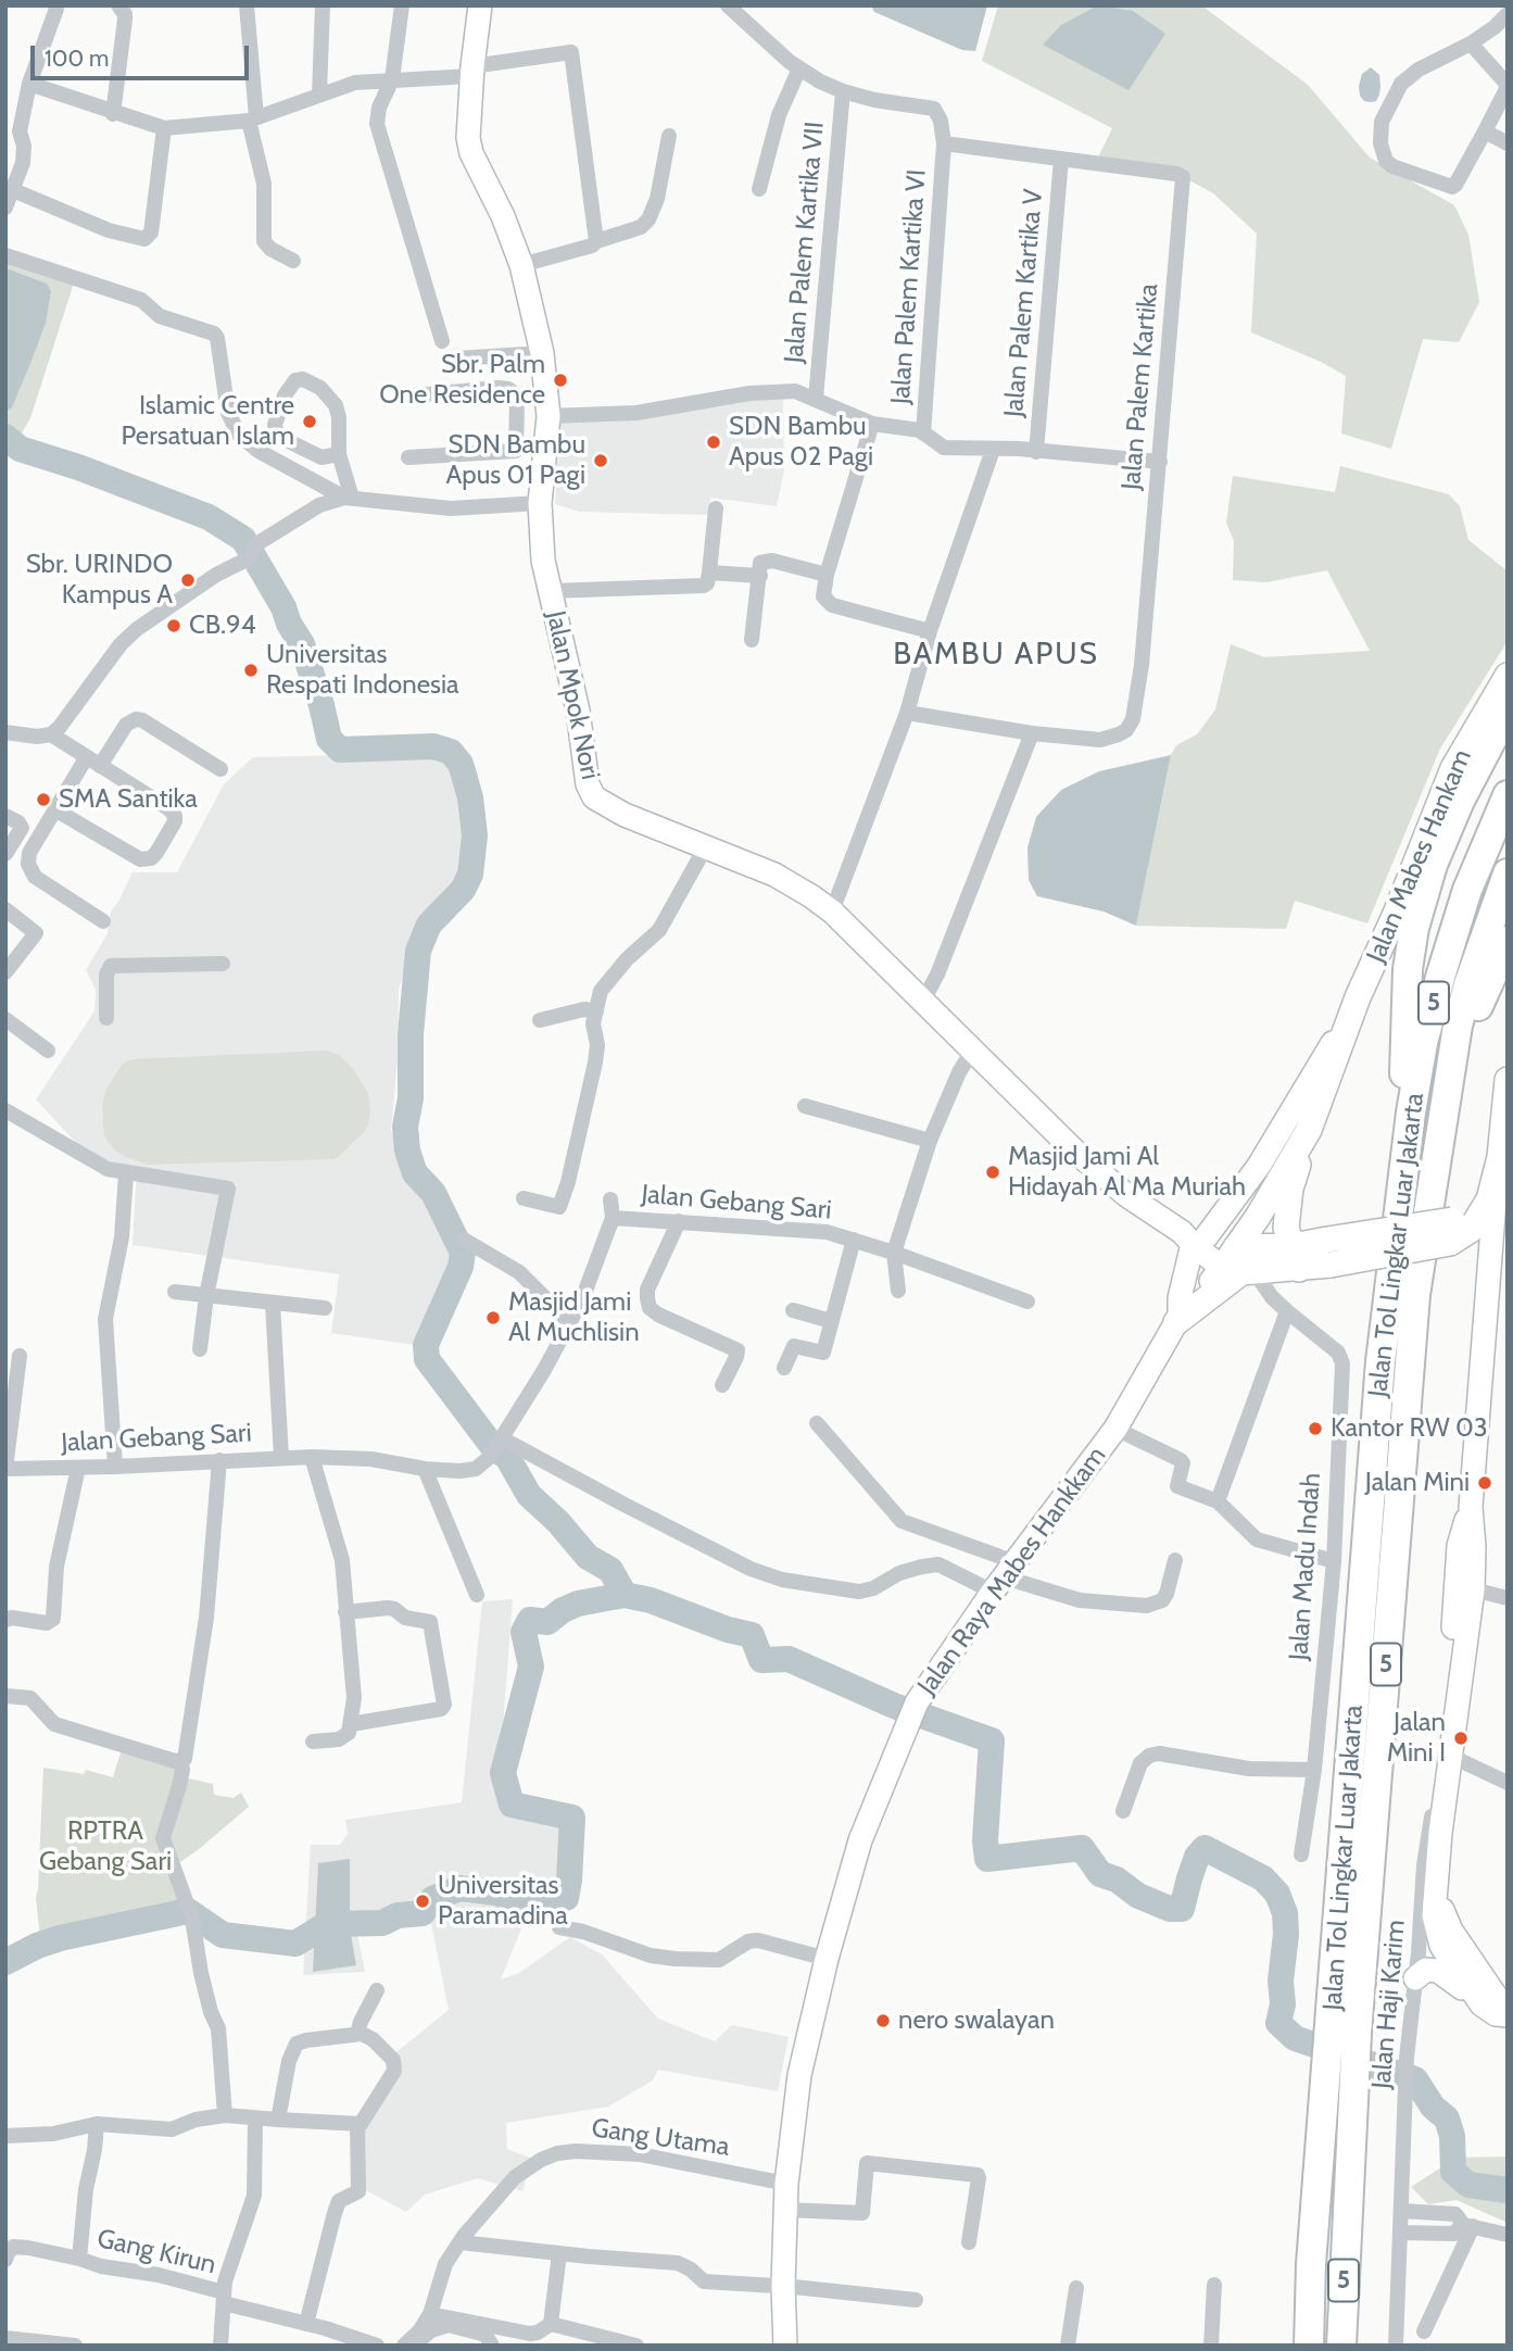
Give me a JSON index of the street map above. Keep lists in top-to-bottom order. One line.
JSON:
{"streets":{"highway":["5","Jalan Tol Lingkar Luar Jakarta"],"main road":["Jalan Mpok Nori","Jalan Mabes Hankam","Jalan Raya Mabes Hankkam"],"street":["Jalan Palem Kartika VII","Jalan Palem Kartika VI","Jalan Palem Kartika V","Jalan Palem Kartika","Jalan Gebang Sari","Jalan Madu Indah","Jalan Haji Karim","Gang Utama","Gang Kirun"]},"crossings":[["Jalan Palem Kartika VI","Jalan Palem Kartika"],["Jalan Palem Kartika V","Jalan Palem Kartika"],["Jalan Mpok Nori","Jalan Mabes Hankam"],["Jalan Mpok Nori","Jalan Madu Indah"],["Jalan Mabes Hankam","Jalan Madu Indah"],["Jalan Mabes Hankam","Jalan Raya Mabes Hankkam"],["Jalan Raya Mabes Hankkam","Gang Utama"]],"districts":["BAMBU APUS"],"parks":["RPTRA Gebang Sari"],"places":["Sbr. Palm One Residence","Islamic Centre Persatuan Islam","SDN Bambu Apus 02 Pagi","SDN Bambu Apus 01 Pagi","Sbr. URINDO Kampus A","CB.94","Universitas Respati Indonesia","SMA Santika","Masjid Jami Al Hidayah Al Ma Muriah","Masjid Jami Al Muchlisin","Kantor RW 03","Jalan Mini","Jalan Mini I","Universitas Paramadina","nero swalayan"],"scale_bar":"100 m"}
